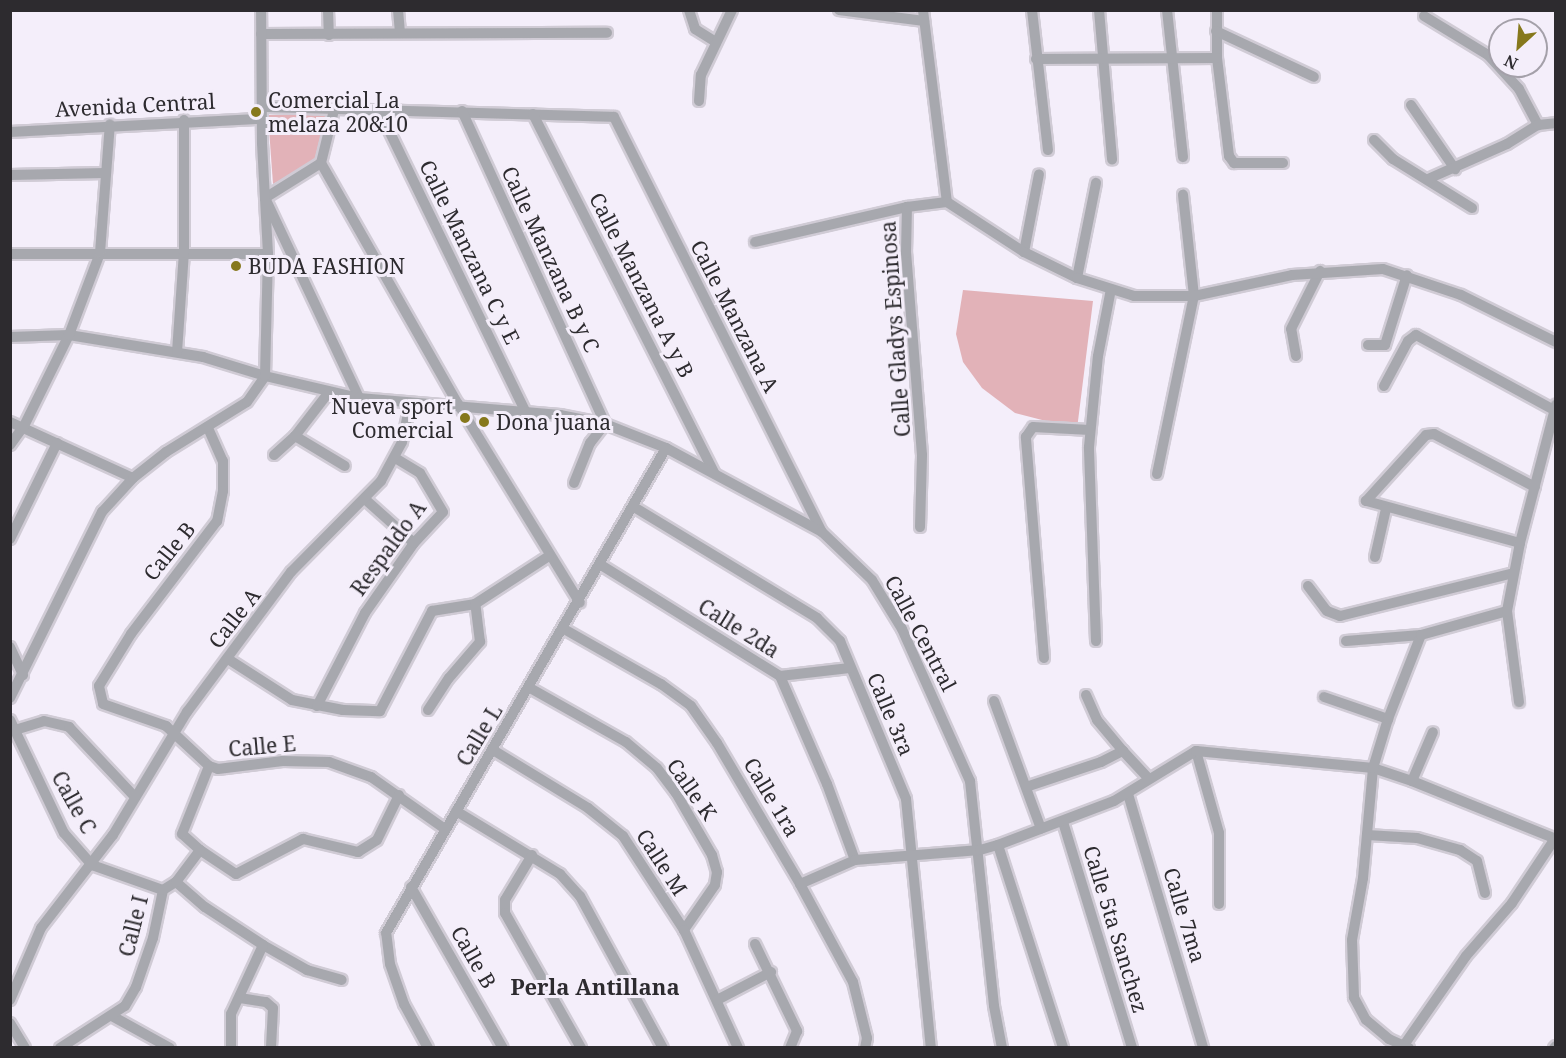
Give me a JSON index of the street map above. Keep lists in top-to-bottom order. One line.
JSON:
{"streets":{"street":["Avenida Central","Calle Manzana C y E","Calle Manzana B y C","Calle Manzana A y B","Calle Manzana A","Calle Gladys Espinosa","Respaldo A","Calle B","Calle A","Calle 2da","Calle Central","Calle 3ra","Calle L","Calle E","Calle K","Calle 1ra","Calle C","Calle M","Calle 7ma","Calle I","Calle 5ta Sanchez"]},"crossings":[["Calle Manzana C y E","Calle Central"],["Calle Manzana B y C","Calle Central"],["Calle Manzana A y B","Calle Manzana A"],["Calle Manzana A y B","Calle Central"],["Calle Manzana A","Calle Central"],["Respaldo A","Calle A"],["Calle B","Calle L"],["Calle B","Calle E"],["Calle A","Calle Central"],["Calle A","Calle E"],["Calle A","Calle C"],["Calle 2da","Calle L"],["Calle Central","Calle L"],["Calle 3ra","Calle L"],["Calle L","Calle E"],["Calle L","Calle K"],["Calle L","Calle 1ra"],["Calle L","Calle M"],["Calle K","Calle M"],["Calle C","Calle I"]],"districts":["Perla Antillana"],"places":["Comercial La melaza 20&10","BUDA FASHION","Nueva sport Comercial","Dona juana"],"north":"bottom left"}
